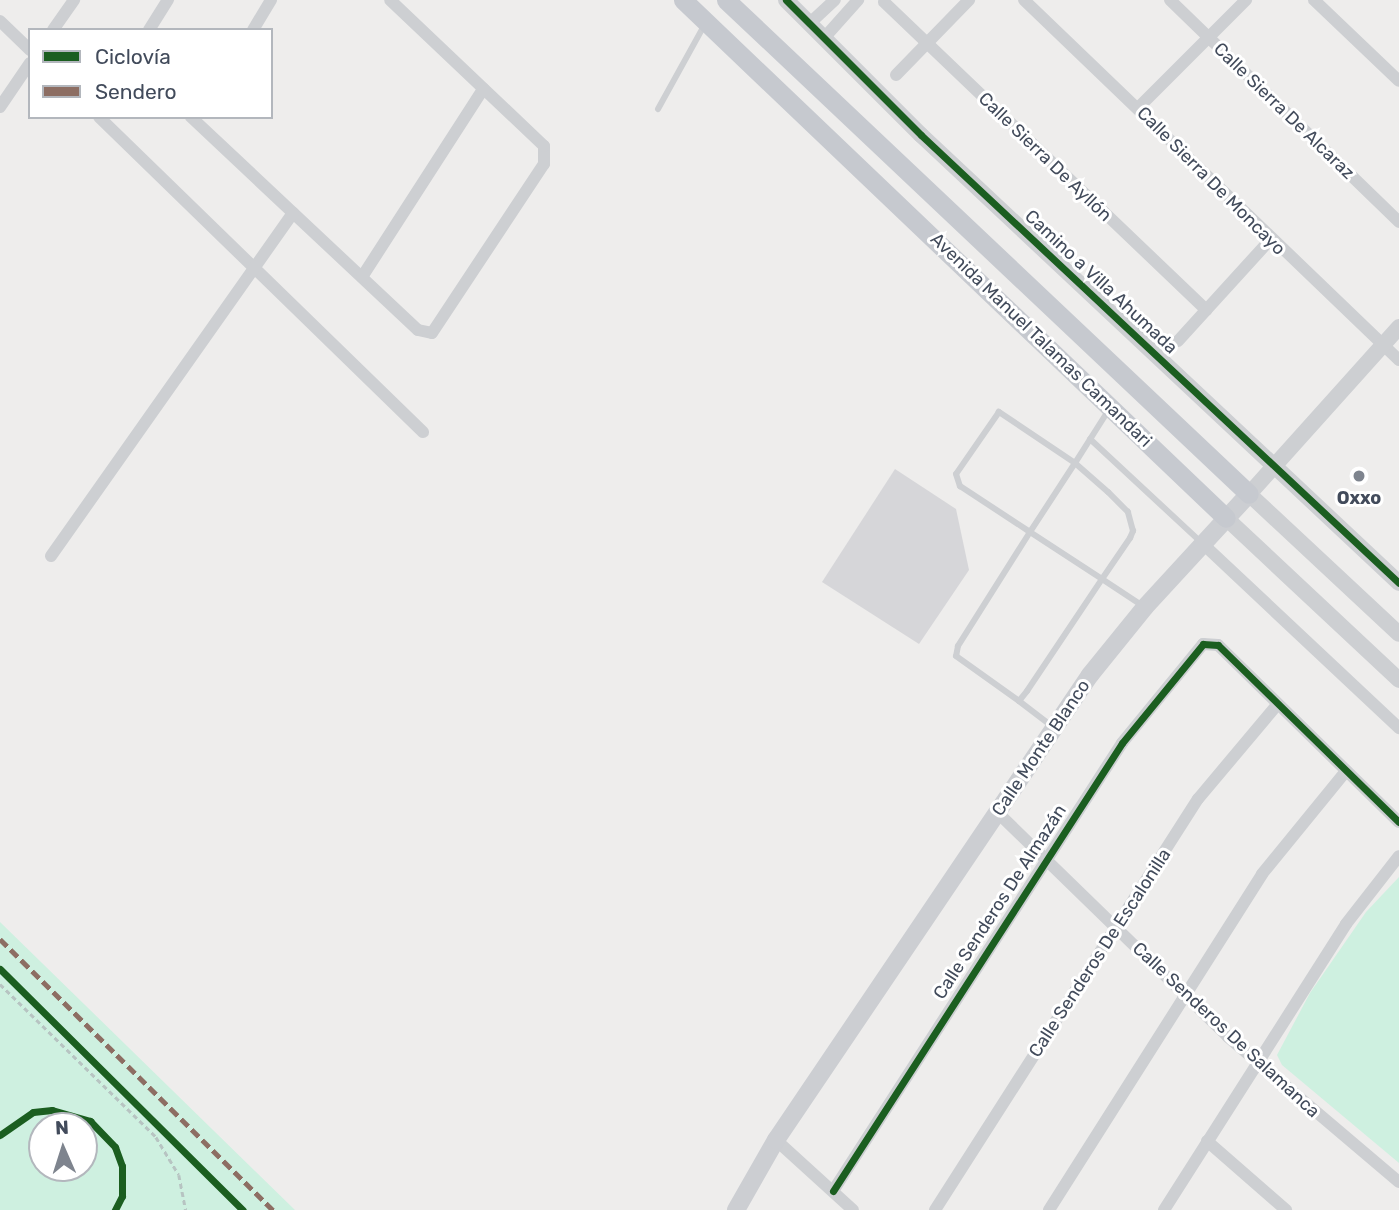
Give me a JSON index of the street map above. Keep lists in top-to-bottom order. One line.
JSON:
{"streets":{"main road":["Avenida Manuel Talamas Camandari","Calle Monte Blanco"],"street":["Calle Sierra De Alcaraz","Calle Sierra De Ayllón","Calle Sierra De Moncayo","Camino a Villa Ahumada","Calle Senderos De Almazán","Calle Senderos De Escalonilla","Calle Senderos De Salamanca"]},"crossings":[["Calle Sierra De Moncayo","Calle Monte Blanco"],["Camino a Villa Ahumada","Calle Monte Blanco"],["Avenida Manuel Talamas Camandari","Calle Monte Blanco"],["Calle Monte Blanco","Calle Senderos De Salamanca"],["Calle Senderos De Almazán","Calle Senderos De Escalonilla"],["Calle Senderos De Almazán","Calle Senderos De Salamanca"],["Calle Senderos De Escalonilla","Calle Senderos De Salamanca"]],"places":["Oxxo"],"legend":["Ciclovía","Sendero"],"north":"top"}
